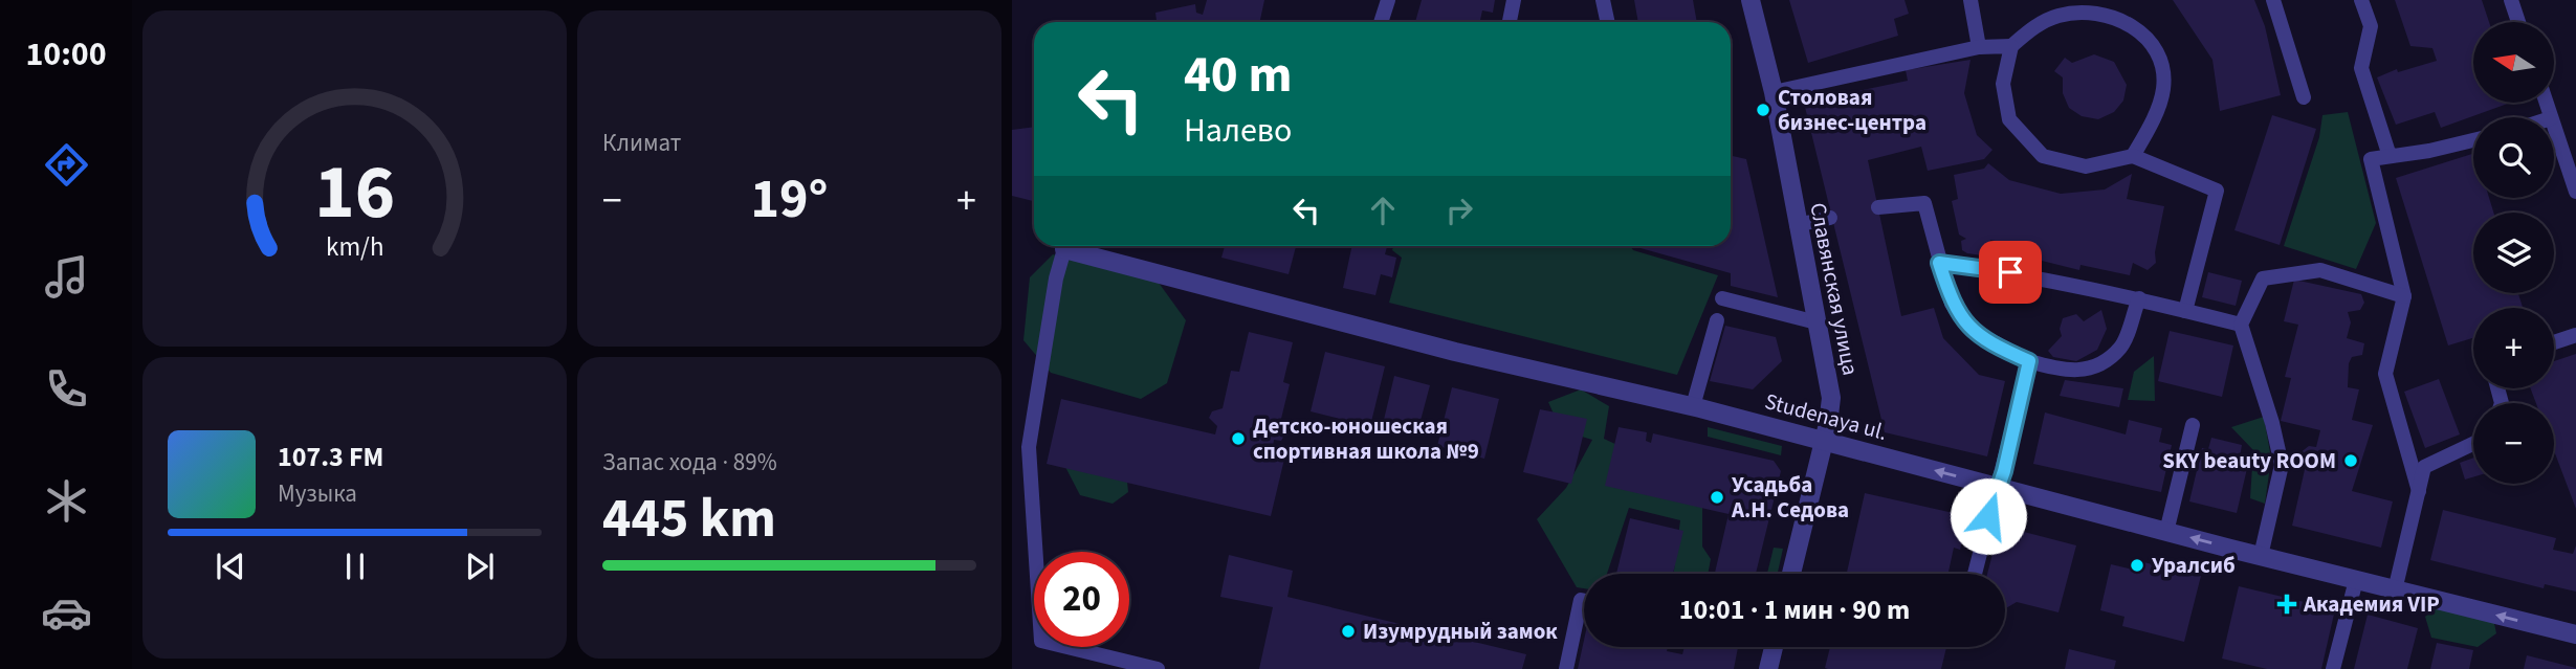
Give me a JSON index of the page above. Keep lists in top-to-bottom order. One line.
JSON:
{"streets":{"street":["Славянская улица","Studenaya ul."]},"crossings":[["Славянская улица","Studenaya ul."]],"places":{"other":["Столовая бизнес-центра","Детско-юношеская спортивная школа №9","SKY beauty ROOM","Усадьба А.Н. Седова","Уралсиб","Изумрудный замок"],"health":["Академия VIP"]},"north":"left","page":{"tabs":"10:00","tile":["Климат",["Запас хода · 89%","445 km"]],"map_buttons":["+","−"],"turn":["40 m","Налево"],"heat":["−","19°","+"],"song":["107.3 FM","Музыка"],"limit":"20","trip":"10:01 · 1 мин · 90 m","gauge":["16","km/h"]}}
